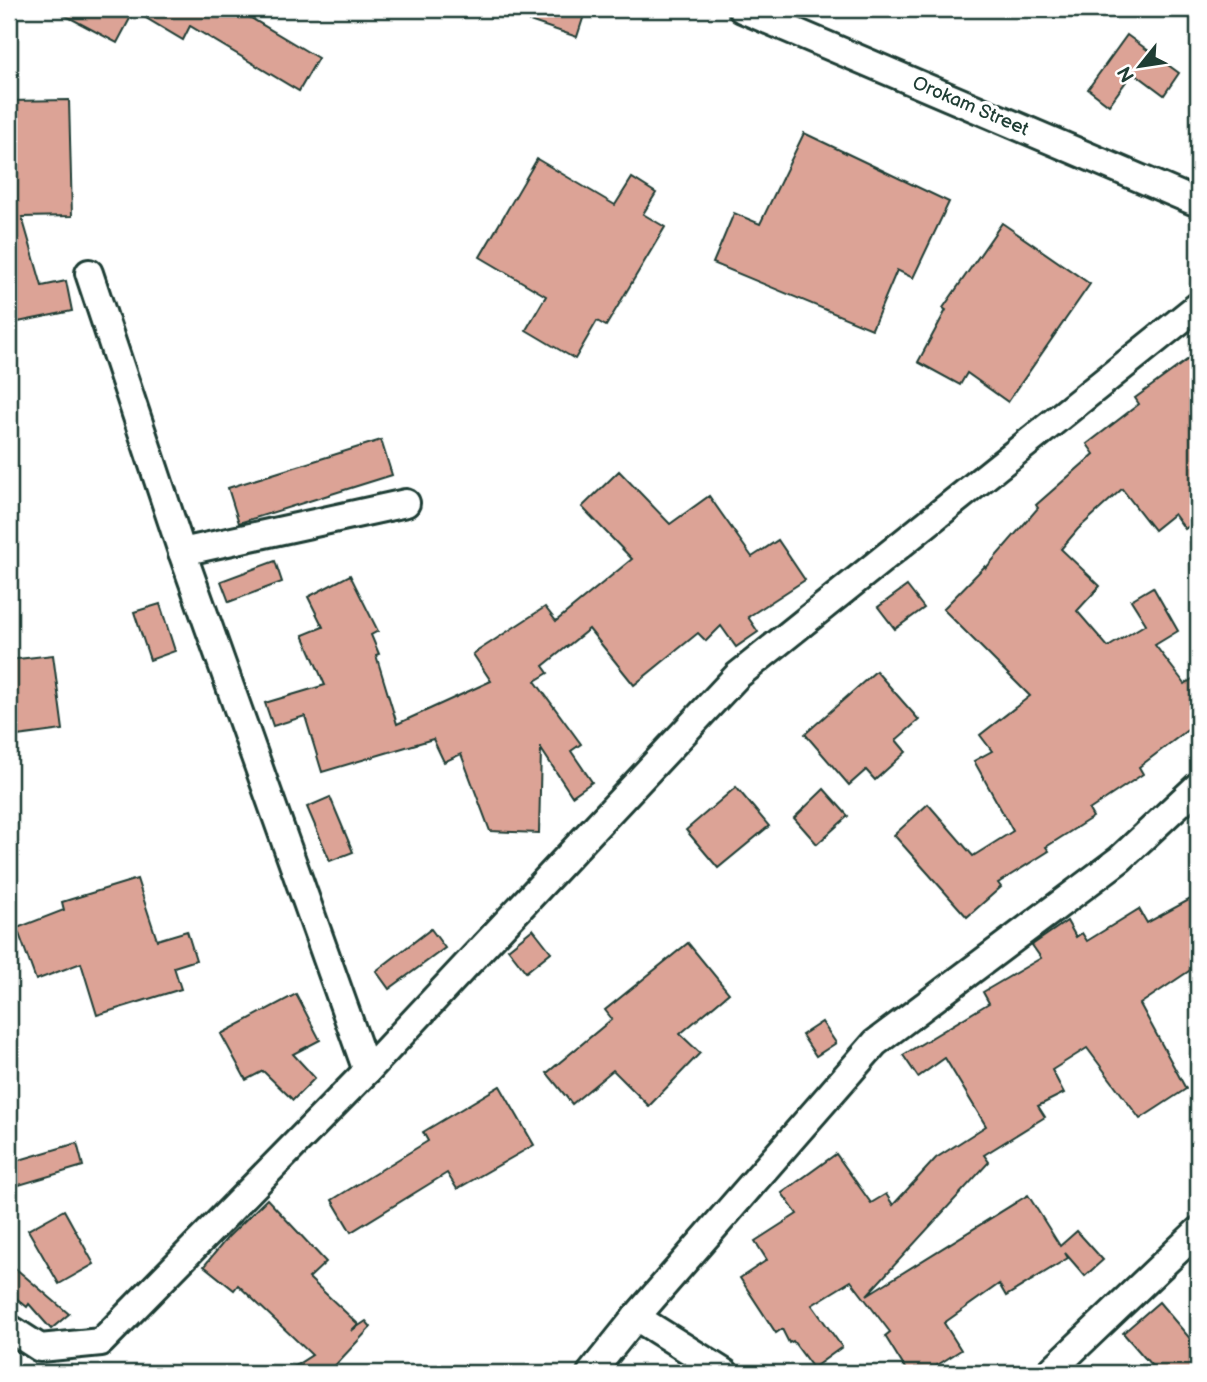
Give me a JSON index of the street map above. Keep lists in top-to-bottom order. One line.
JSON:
{"streets":{"street":["Orokam Street"]},"north":"bottom left"}
